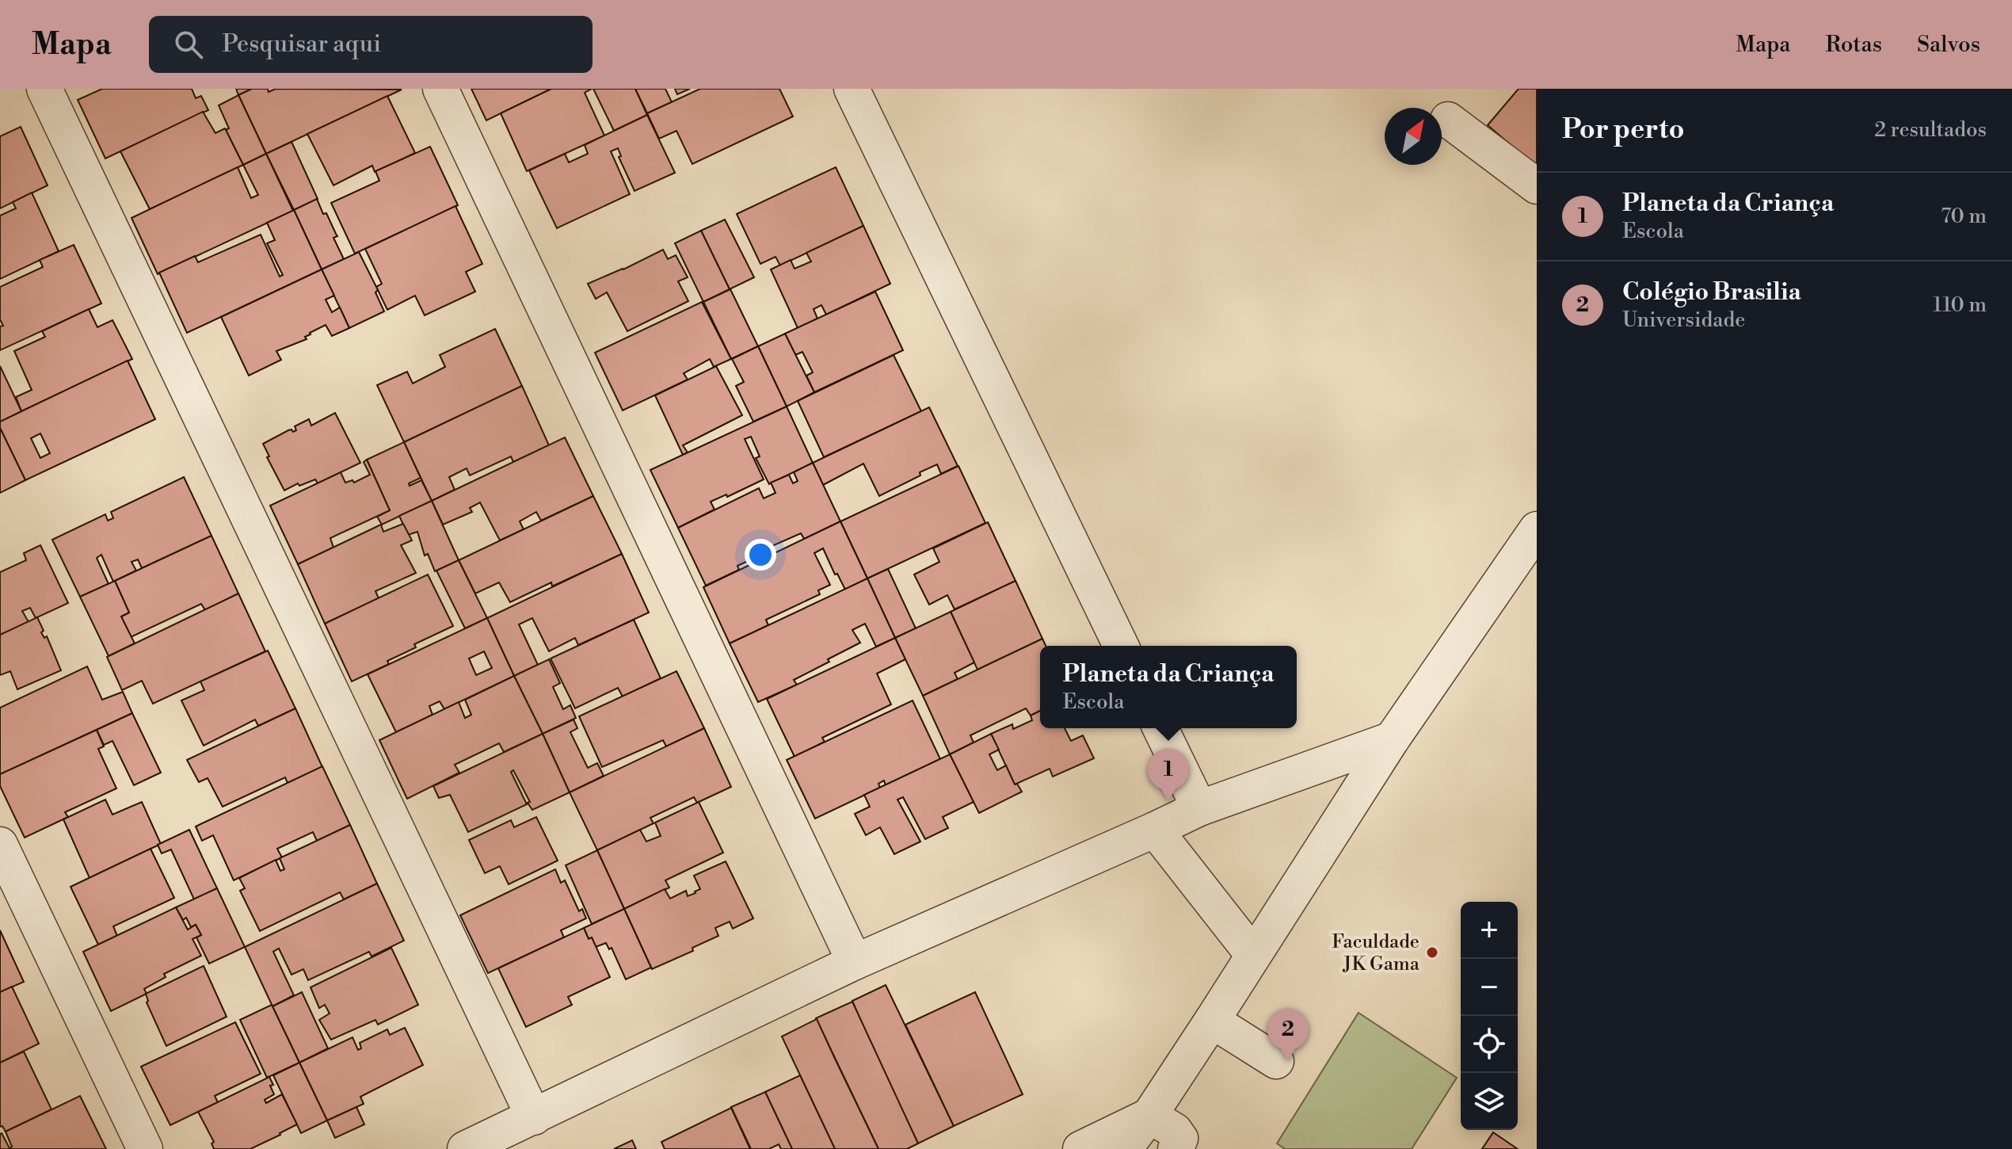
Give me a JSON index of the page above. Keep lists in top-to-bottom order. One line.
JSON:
{"places":["Faculdade JK Gama"],"north":"top right","page":{"header":"Mapa","search":"Pesquisar aqui","nav":["Mapa","Rotas","Salvos"],"heading":["Por perto","2 resultados"],"list":[{"mark":"1","name":"Planeta da Criança","note":"Escola","value":"70 m"},{"mark":"2","name":"Colégio Brasilia","note":"Universidade","value":"110 m"}],"popup":["Planeta da Criança","Escola"],"pins":["1","2"],"map_buttons":["+","−"]}}
